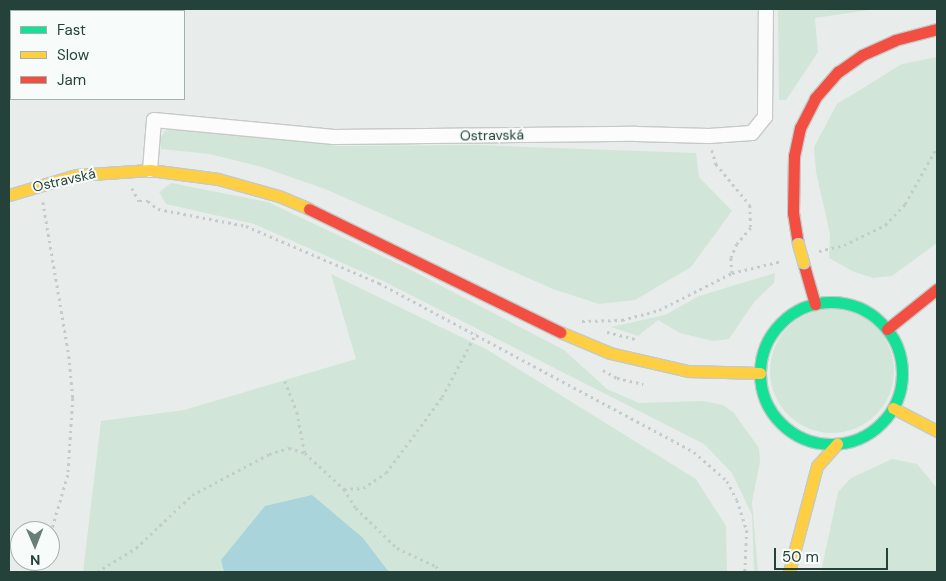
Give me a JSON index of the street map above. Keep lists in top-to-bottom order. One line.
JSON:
{"streets":{"main road":["Ostravská"]},"legend":["Fast","Slow","Jam"],"scale_bar":"50 m","north":"bottom"}
